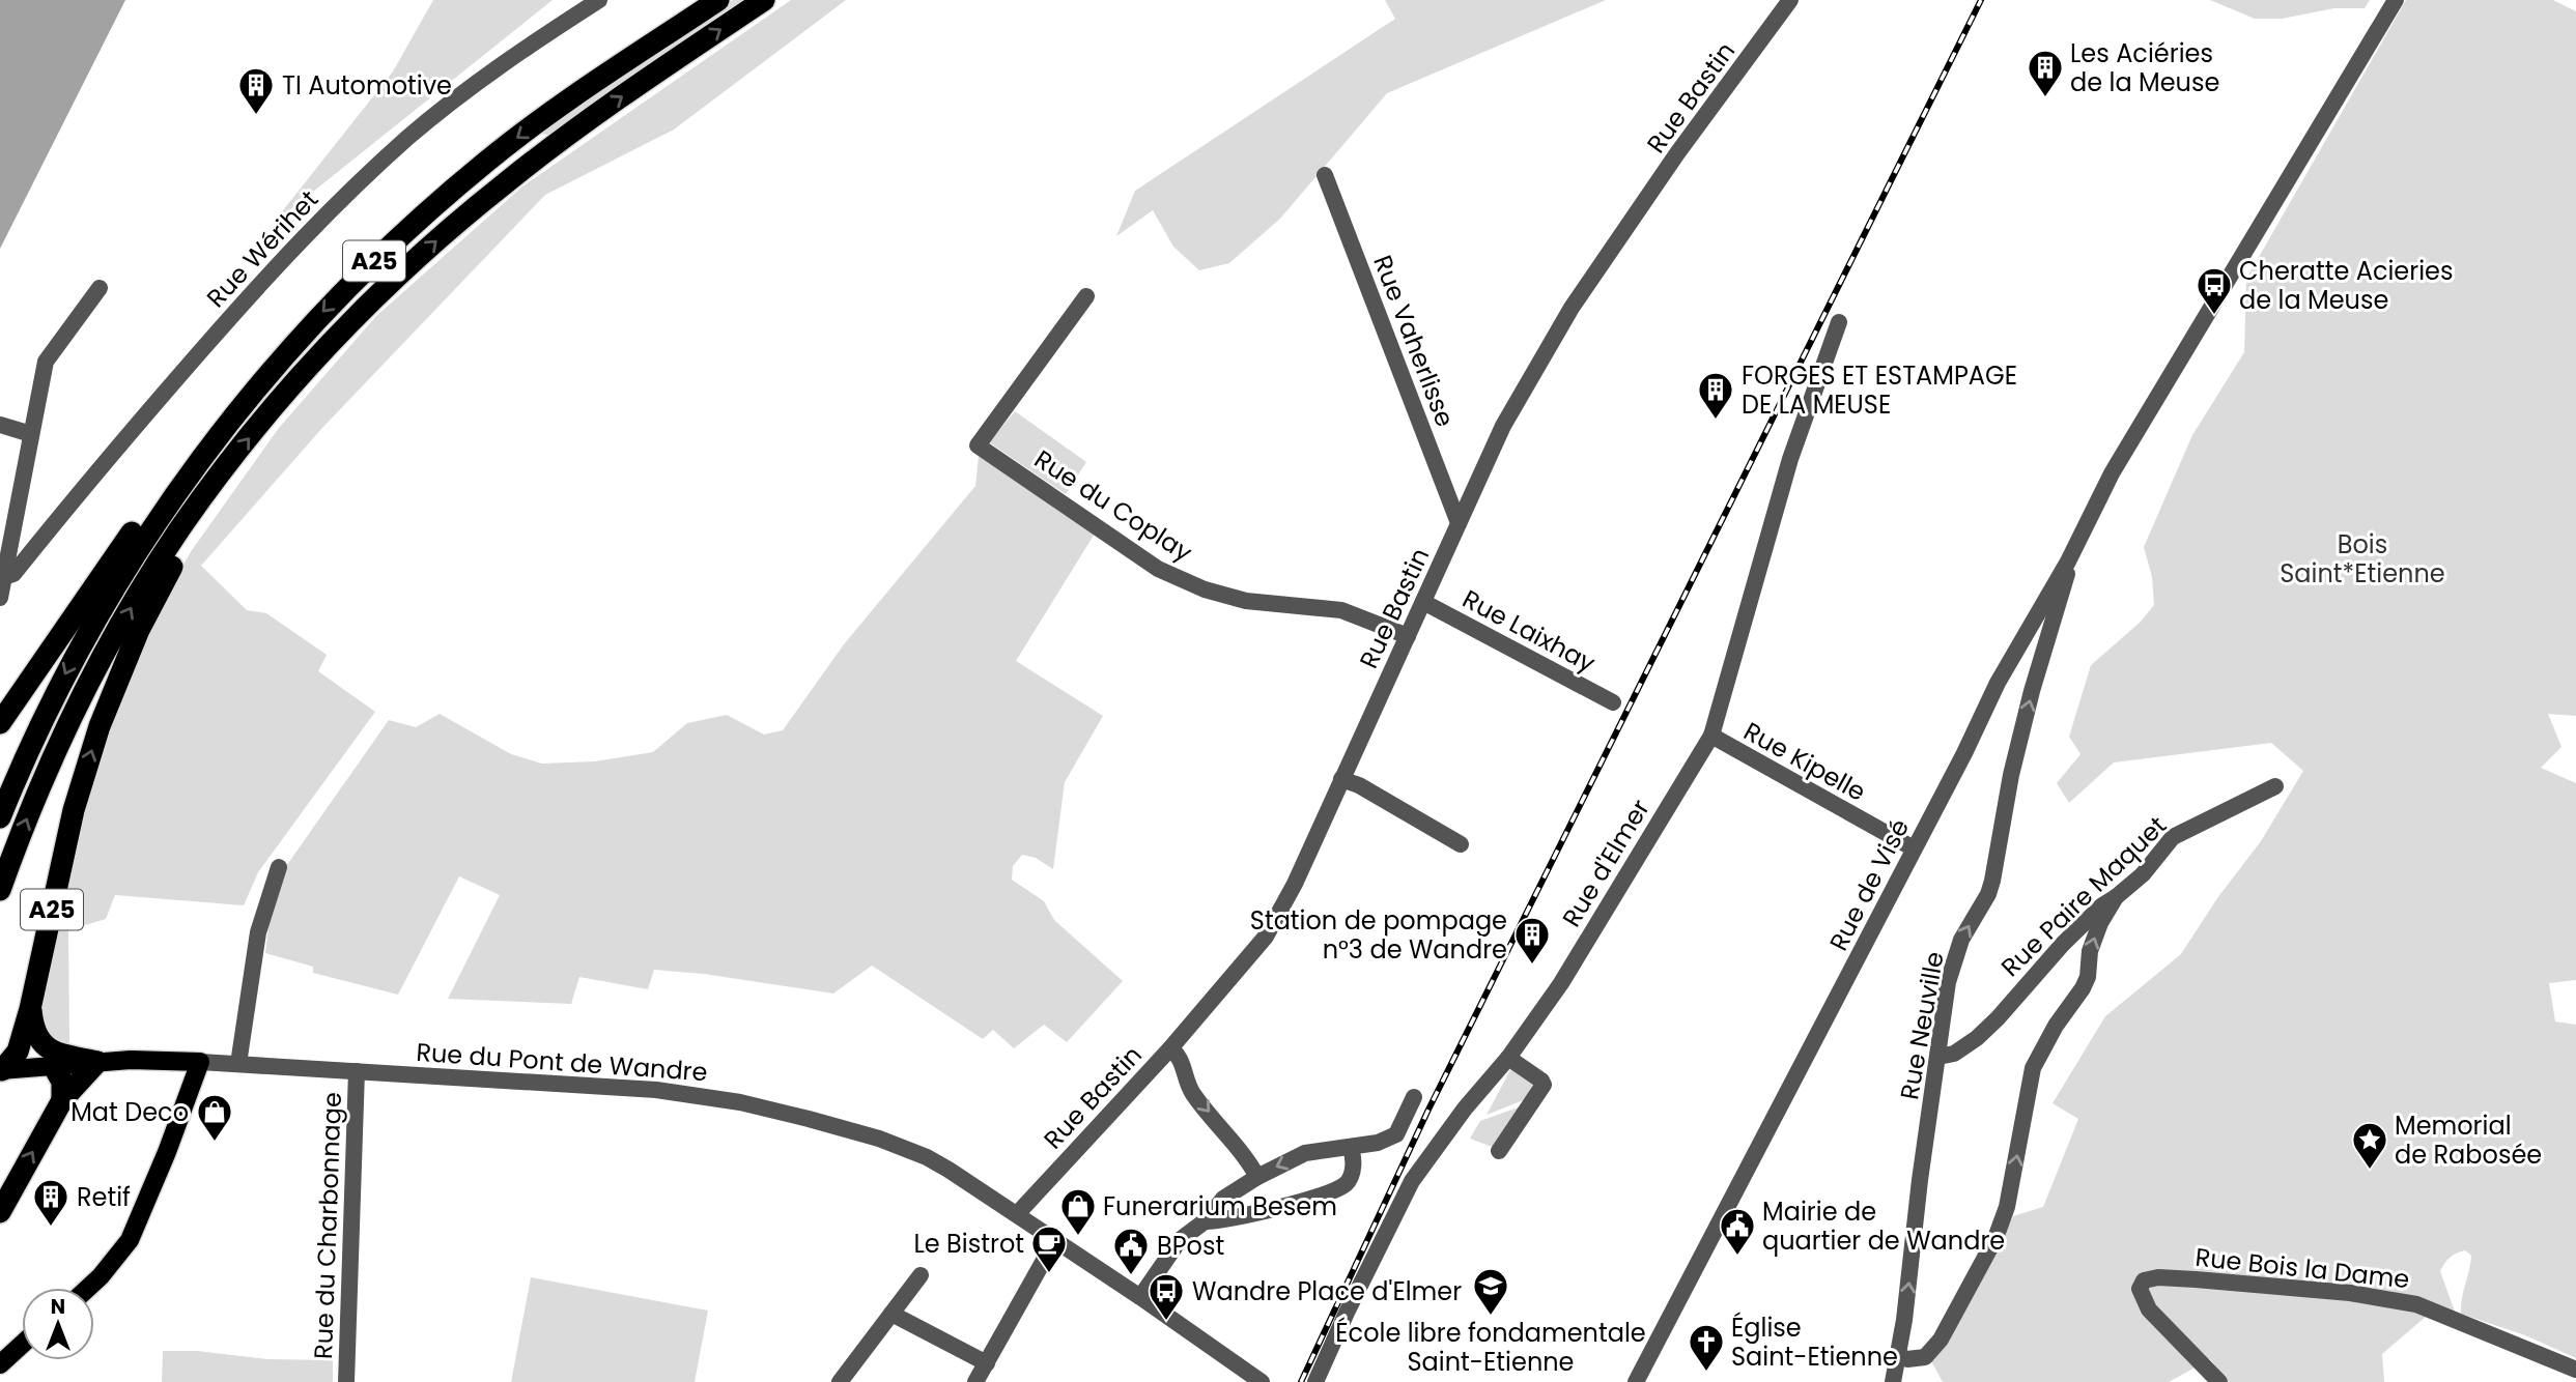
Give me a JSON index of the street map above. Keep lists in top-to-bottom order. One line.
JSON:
{"streets":{"highway":["A25"],"main road":["Rue du Pont de Wandre"],"street":["Rue Bastin","Rue Wérihet","Rue Vaherlisse","Rue du Coplay","Rue Laixhay","Rue Kipelle","Rue d'Elmer","Rue de Visé","Rue Paire Maquet","Rue Neuville","Rue du Charbonnage","Rue Bois la Dame"]},"crossings":[["Rue Bastin","Rue Vaherlisse"],["Rue Bastin","Rue du Coplay"],["Rue Bastin","Rue Laixhay"],["Rue Bastin","Rue du Pont de Wandre"],["A25","Rue du Pont de Wandre"],["Rue Kipelle","Rue d'Elmer"],["Rue Kipelle","Rue de Visé"],["Rue de Visé","Rue Neuville"],["Rue Paire Maquet","Rue Neuville"],["Rue du Pont de Wandre","Rue du Charbonnage"]],"parks":["Bois Saint*Etienne"],"places":{"building":["Les Aciéries de la Meuse","TI Automotive","FORGES ET ESTAMPAGE DE LA MEUSE","Station de pompage n°3 de Wandre","Retif"],"bus stop":["Cheratte Acieries de la Meuse","Wandre Place d'Elmer"],"shop":["Mat Deco","Funerarium Besem"],"place":["Memorial de Rabosée"],"public building":["Mairie de quartier de Wandre","BPost"],"cafe":["Le Bistrot"],"school or university":["École libre fondamentale Saint-Etienne"],"church":["Église Saint-Etienne"]},"north":"top"}
